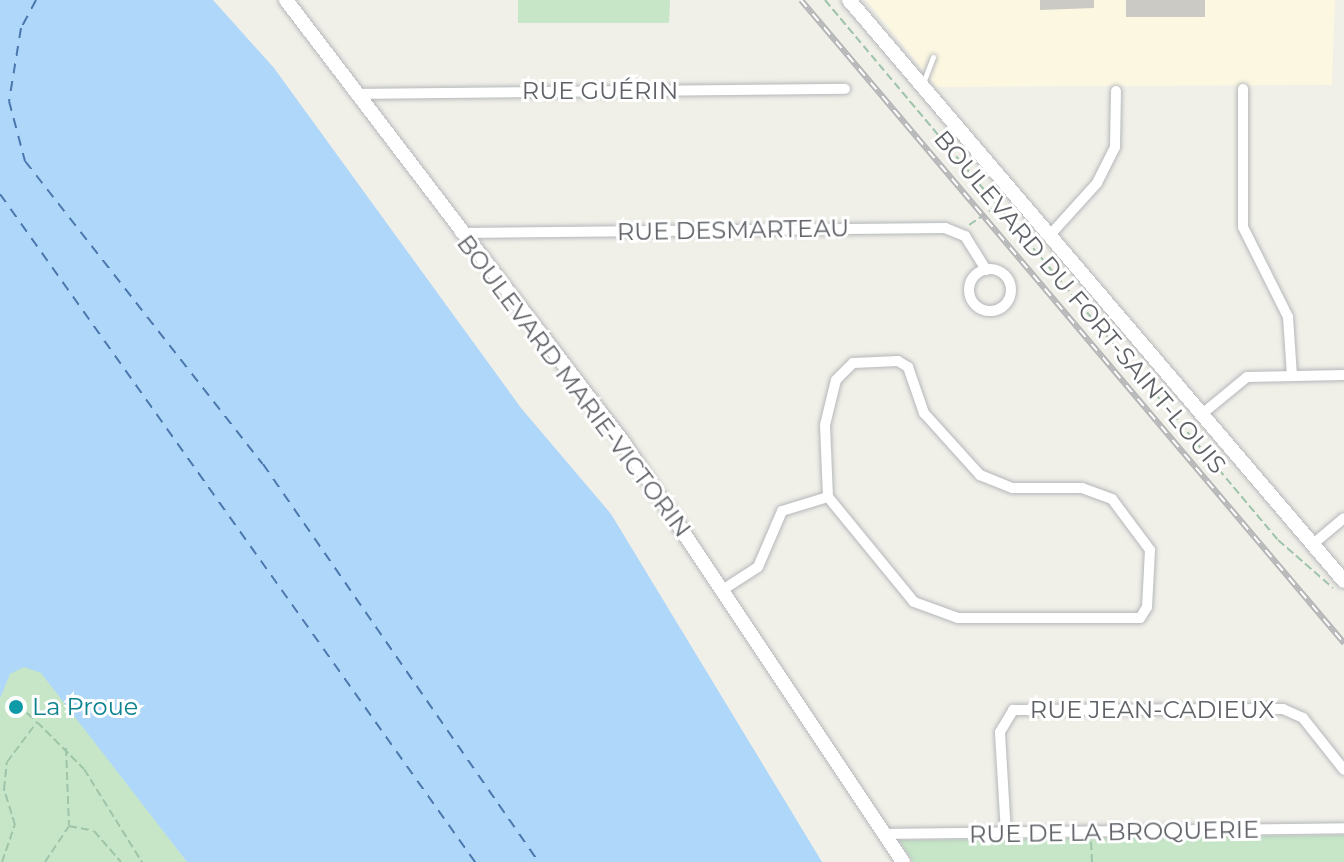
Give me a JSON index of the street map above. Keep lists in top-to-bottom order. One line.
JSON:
{"streets":{"street":["RUE GUÉRIN","RUE DESMARTEAU","BOULEVARD DU FORT-SAINT-LOUIS","BOULEVARD MARIE-VICTORIN","RUE JEAN-CADIEUX","RUE DE LA BROQUERIE"]},"crossings":[["RUE GUÉRIN","BOULEVARD MARIE-VICTORIN"],["RUE DESMARTEAU","BOULEVARD MARIE-VICTORIN"],["BOULEVARD MARIE-VICTORIN","RUE DE LA BROQUERIE"],["RUE JEAN-CADIEUX","RUE DE LA BROQUERIE"]],"places":["La Proue"]}
